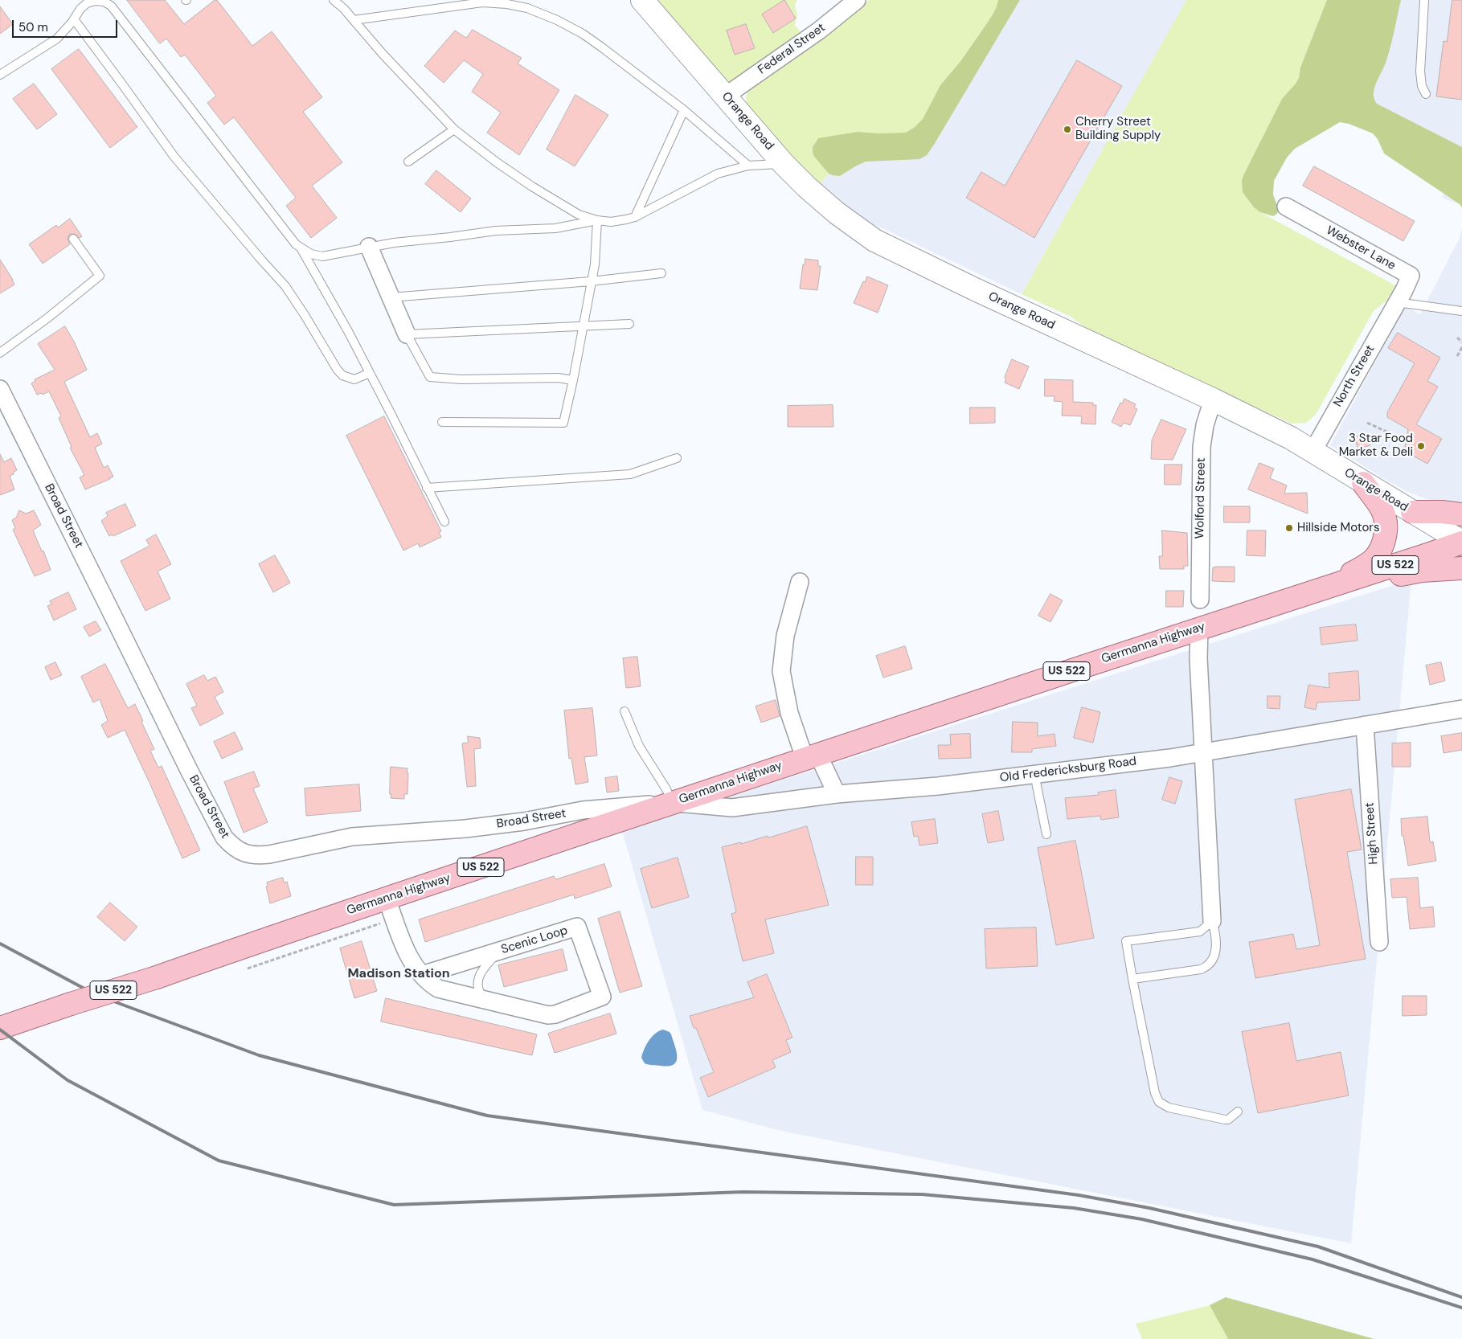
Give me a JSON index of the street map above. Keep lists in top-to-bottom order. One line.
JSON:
{"streets":{"main road":["Orange Road","US 522","Germanna Highway"],"street":["Federal Street","Webster Lane","North Street","Wolford Street","Broad Street","Old Fredericksburg Road","High Street","Scenic Loop"]},"crossings":[["Federal Street","Orange Road"],["Orange Road","North Street"],["Orange Road","Wolford Street"],["Orange Road","Germanna Highway"],["Webster Lane","North Street"],["Broad Street","Germanna Highway"],["Broad Street","Old Fredericksburg Road"],["Germanna Highway","Old Fredericksburg Road"],["Germanna Highway","Scenic Loop"],["Old Fredericksburg Road","High Street"]],"districts":["Madison Station"],"places":["Cherry Street Building Supply","3 Star Food Market & Deli","Hillside Motors"],"scale_bar":"50 m"}
